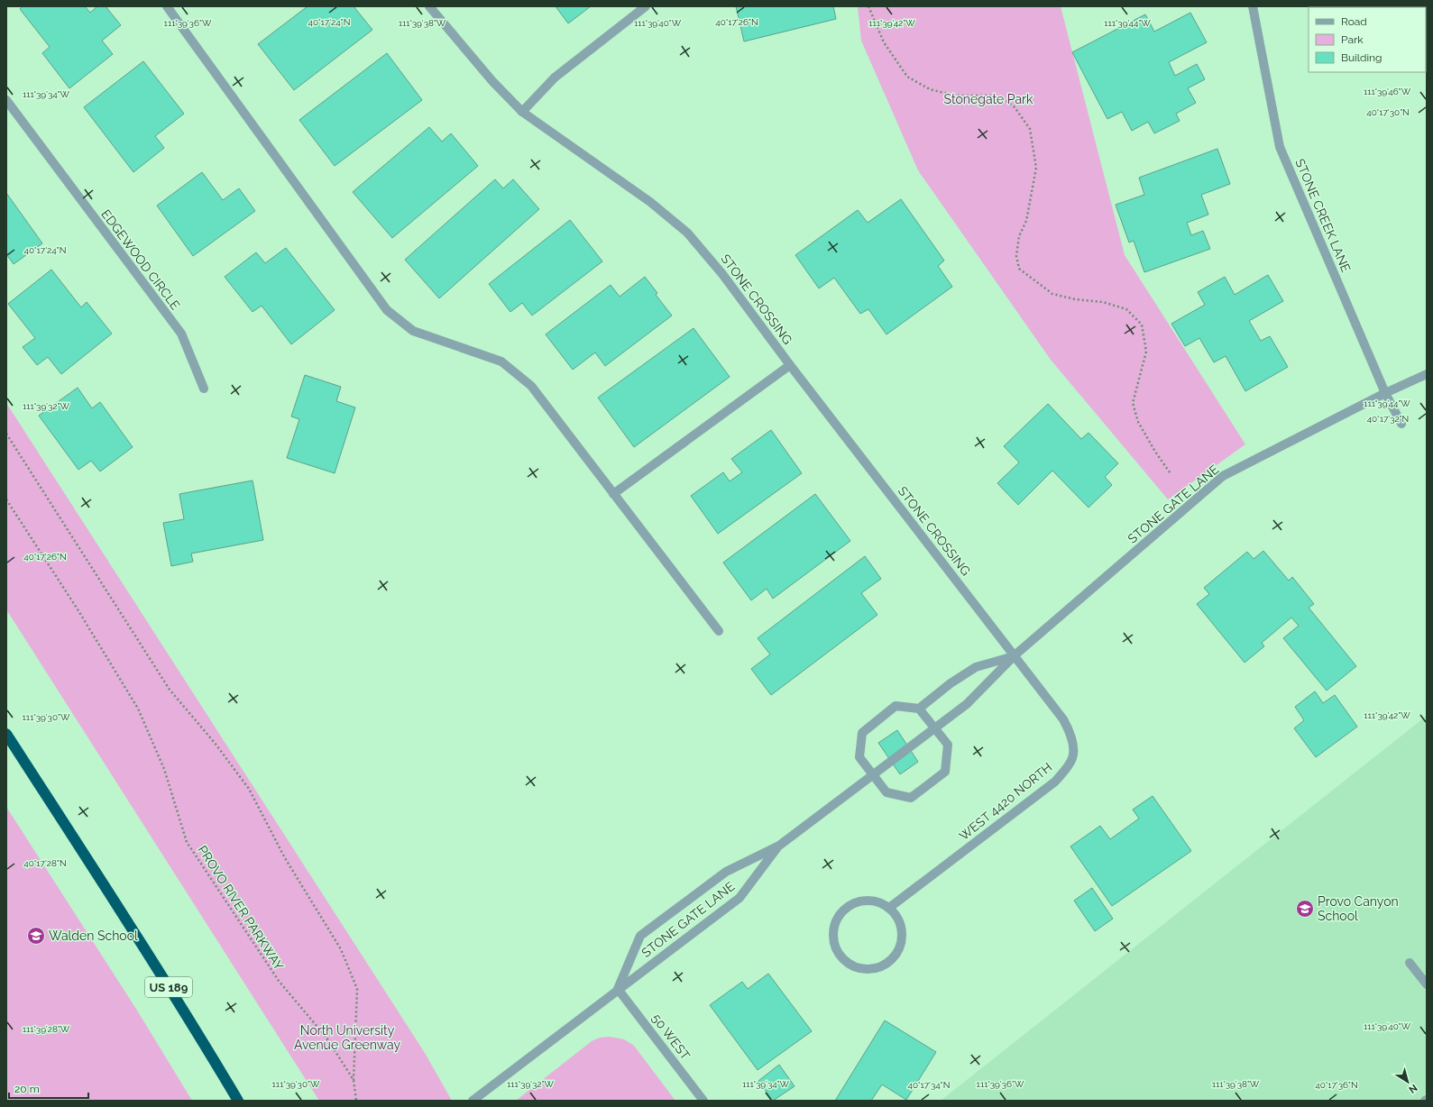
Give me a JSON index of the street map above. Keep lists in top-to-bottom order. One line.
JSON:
{"streets":{"highway":["US 189"],"street":["STONE CREEK LANE","EDGEWOOD CIRCLE","STONE CROSSING","STONE GATE LANE","WEST 4420 NORTH","50 WEST"],"path":["PROVO RIVER PARKWAY"]},"crossings":[["STONE CREEK LANE","STONE GATE LANE"],["STONE CROSSING","STONE GATE LANE"],["STONE CROSSING","WEST 4420 NORTH"],["STONE GATE LANE","WEST 4420 NORTH"],["STONE GATE LANE","50 WEST"]],"parks":["Stonegate Park","North University Avenue Greenway"],"places":{"school or university":["Provo Canyon School","Walden School"]},"legend":["Road","Park","Building"],"scale_bar":"20 m","north":"bottom right","coordinates":["40°17'24\"N","40°17'26\"N","111°39'36\"W","111°39'38\"W","111°39'40\"W","111°39'42\"W","111°39'44\"W","111°39'46\"W","111°39'34\"W","40°17'30\"N","111°39'32\"W","40°17'32\"N","111°39'30\"W","40°17'28\"N","111°39'28\"W","40°17'34\"N","40°17'36\"N"]}
